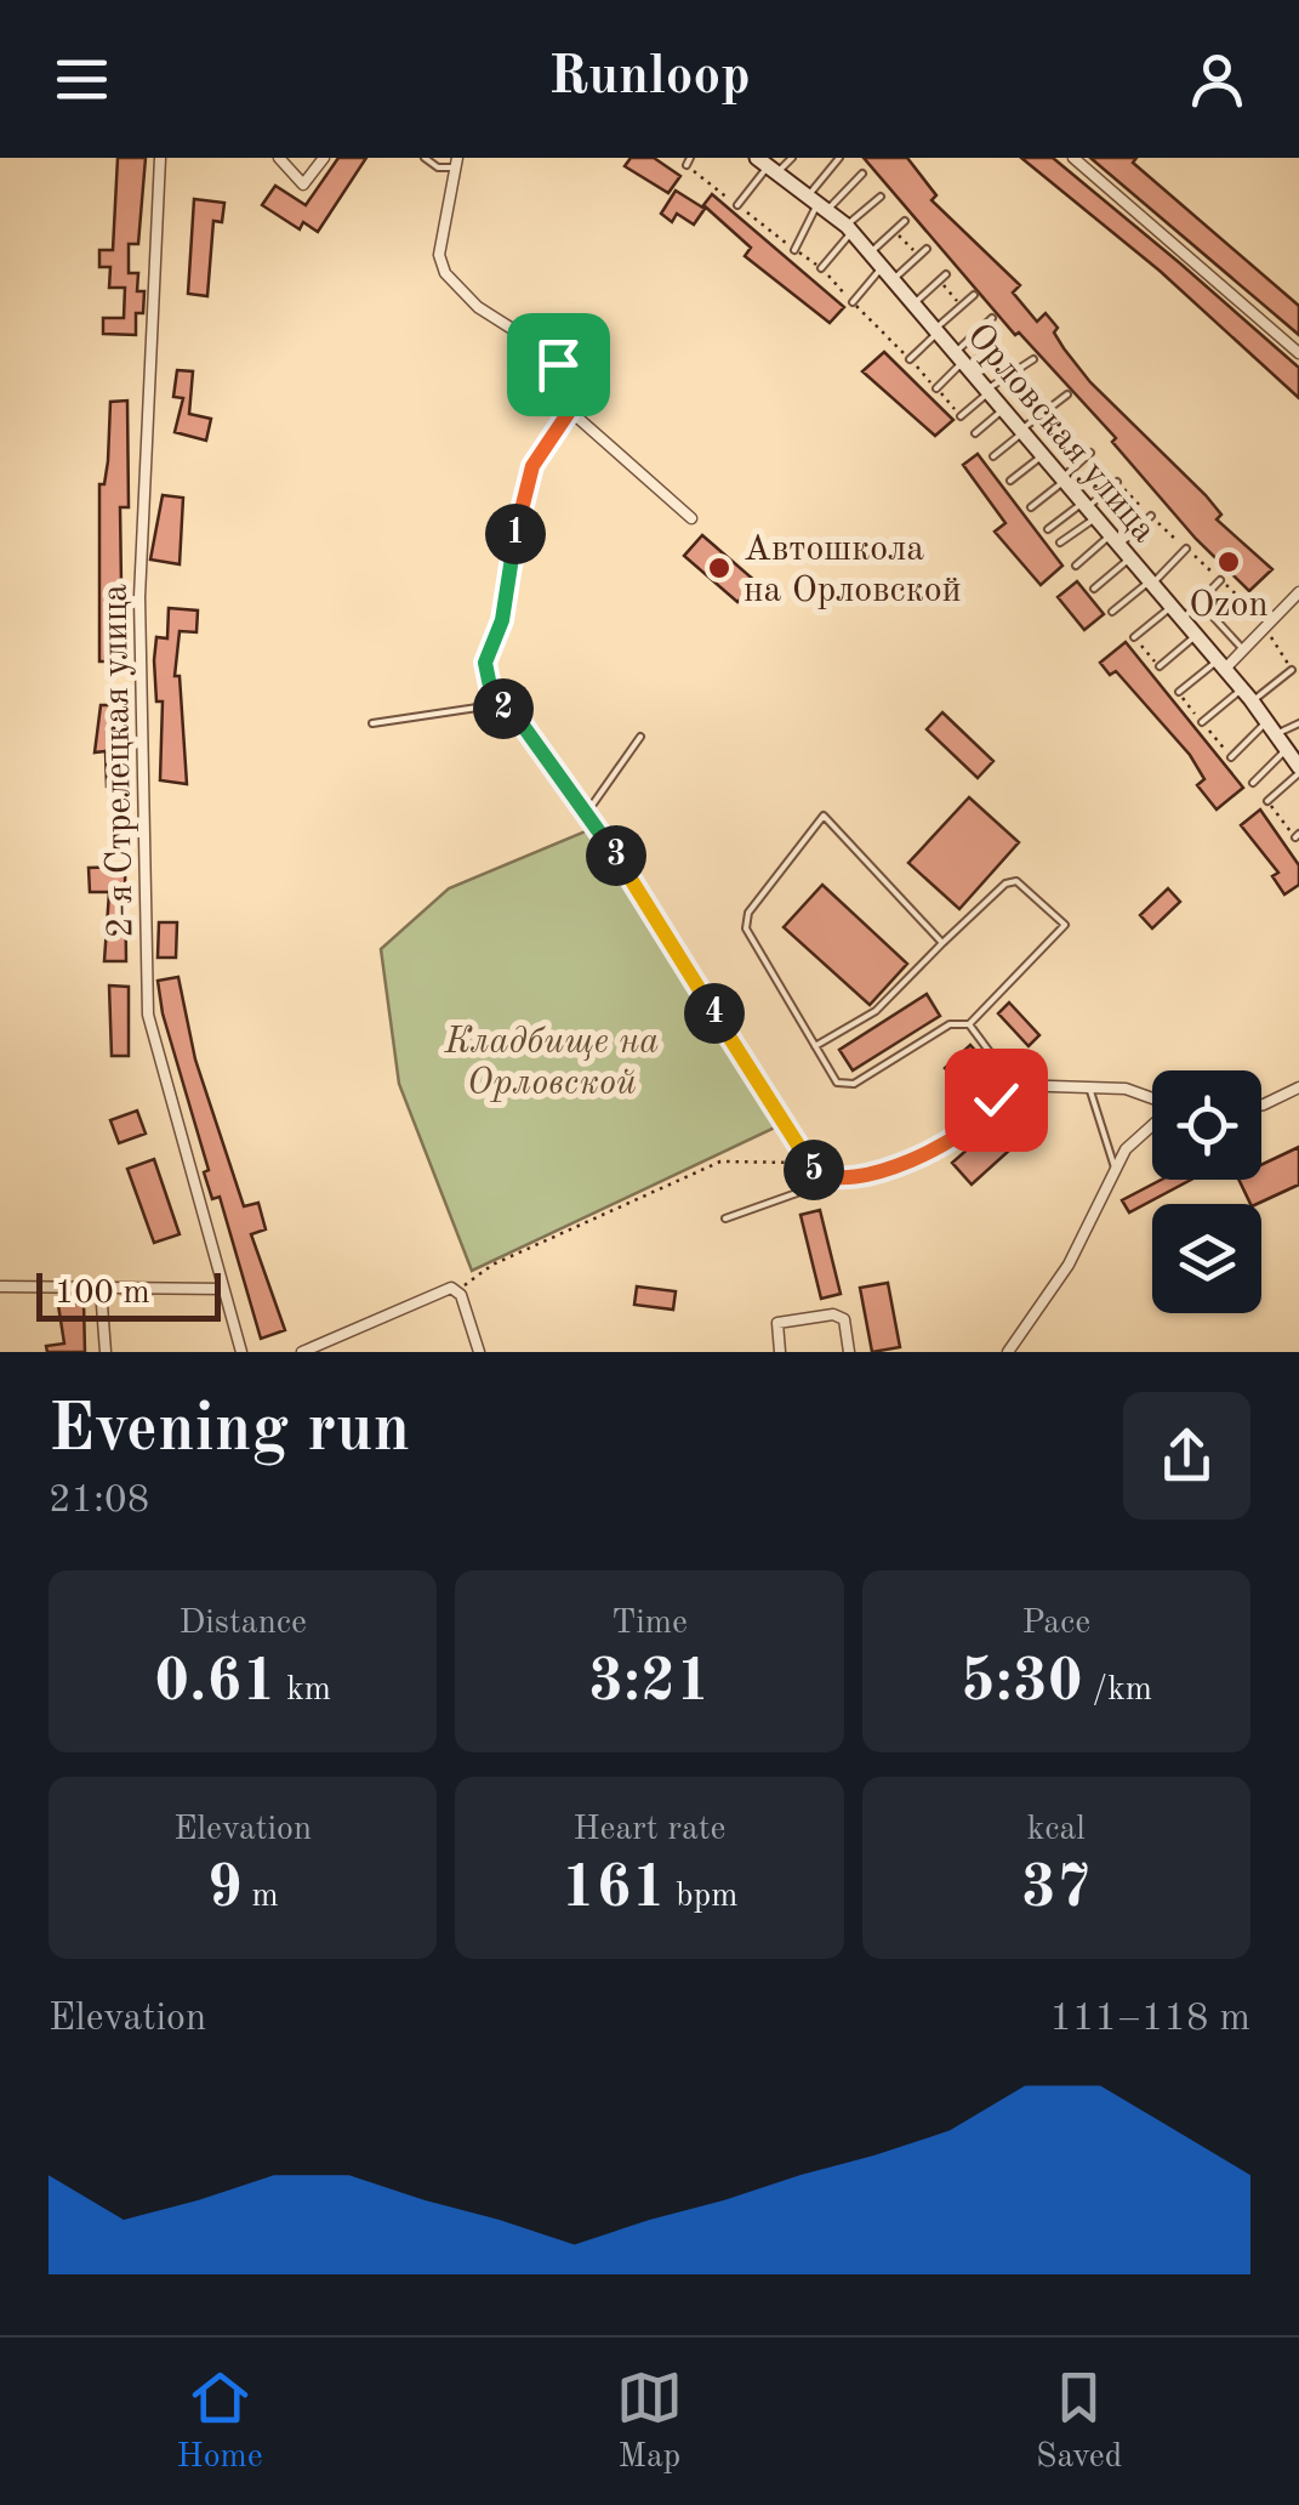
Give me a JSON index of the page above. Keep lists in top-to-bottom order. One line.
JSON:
{"streets":{"main road":["Орловская улица"],"street":["2-я Стрелецкая улица"]},"parks":["Кладбище на Орловской"],"places":["Ozon","Автошкола на Орловской"],"scale_bar":"100 m","page":{"header":"Runloop","pins":["1","2","3","4","5"],"scale":"100 m","heading":["Evening run","21:08"],"stats":[["Distance","0.61 km"],["Time","3:21"],["Pace","5:30 /km"],["Elevation","9 m"],["Heart rate","161 bpm"],["kcal","37"]],"chart":["Elevation","111–118 m"],"tabs":["Home","Map","Saved"]}}
